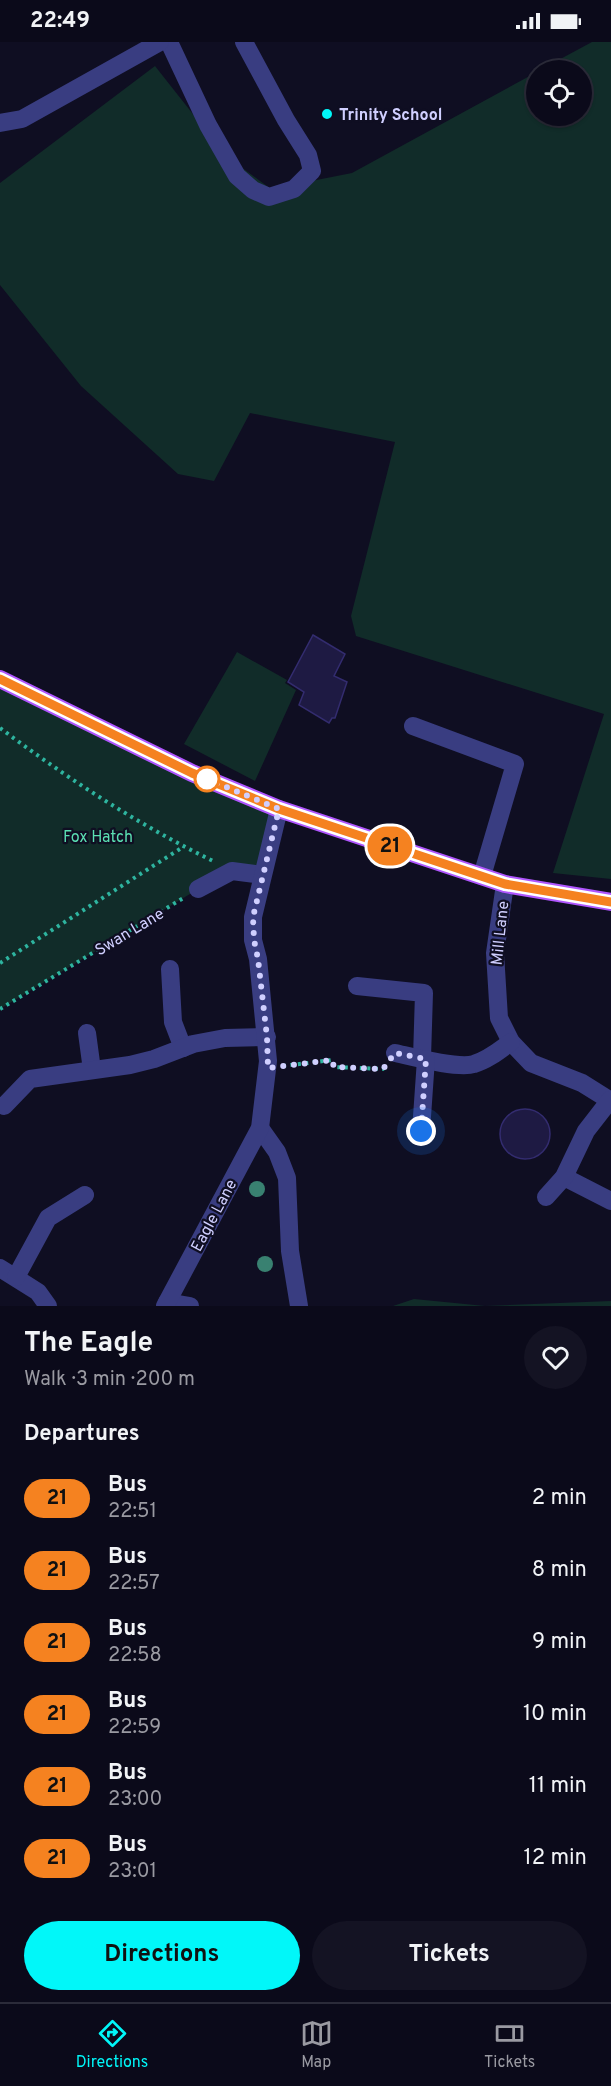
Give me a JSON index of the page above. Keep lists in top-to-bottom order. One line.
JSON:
{"streets":{"street":["Mill Lane","Eagle Lane"],"path":["Swan Lane"]},"parks":["Fox Hatch"],"places":["Trinity School"],"lines":["bus line 21"],"page":{"status":"22:49","on_map":"21","heading":[["The Eagle","Walk · 3 min · 200 m"],"Departures"],"list":[{"mark":"21","name":"Bus","note":"22:51","value":"2 min"},{"mark":"21","name":"Bus","note":"22:57","value":"8 min"},{"mark":"21","name":"Bus","note":"22:58","value":"9 min"},{"mark":"21","name":"Bus","note":"22:59","value":"10 min"},{"mark":"21","name":"Bus","note":"23:00","value":"11 min"},{"mark":"21","name":"Bus","note":"23:01","value":"12 min"}],"buttons":["Directions","Tickets"],"tabs":["Directions","Map","Tickets"]}}
